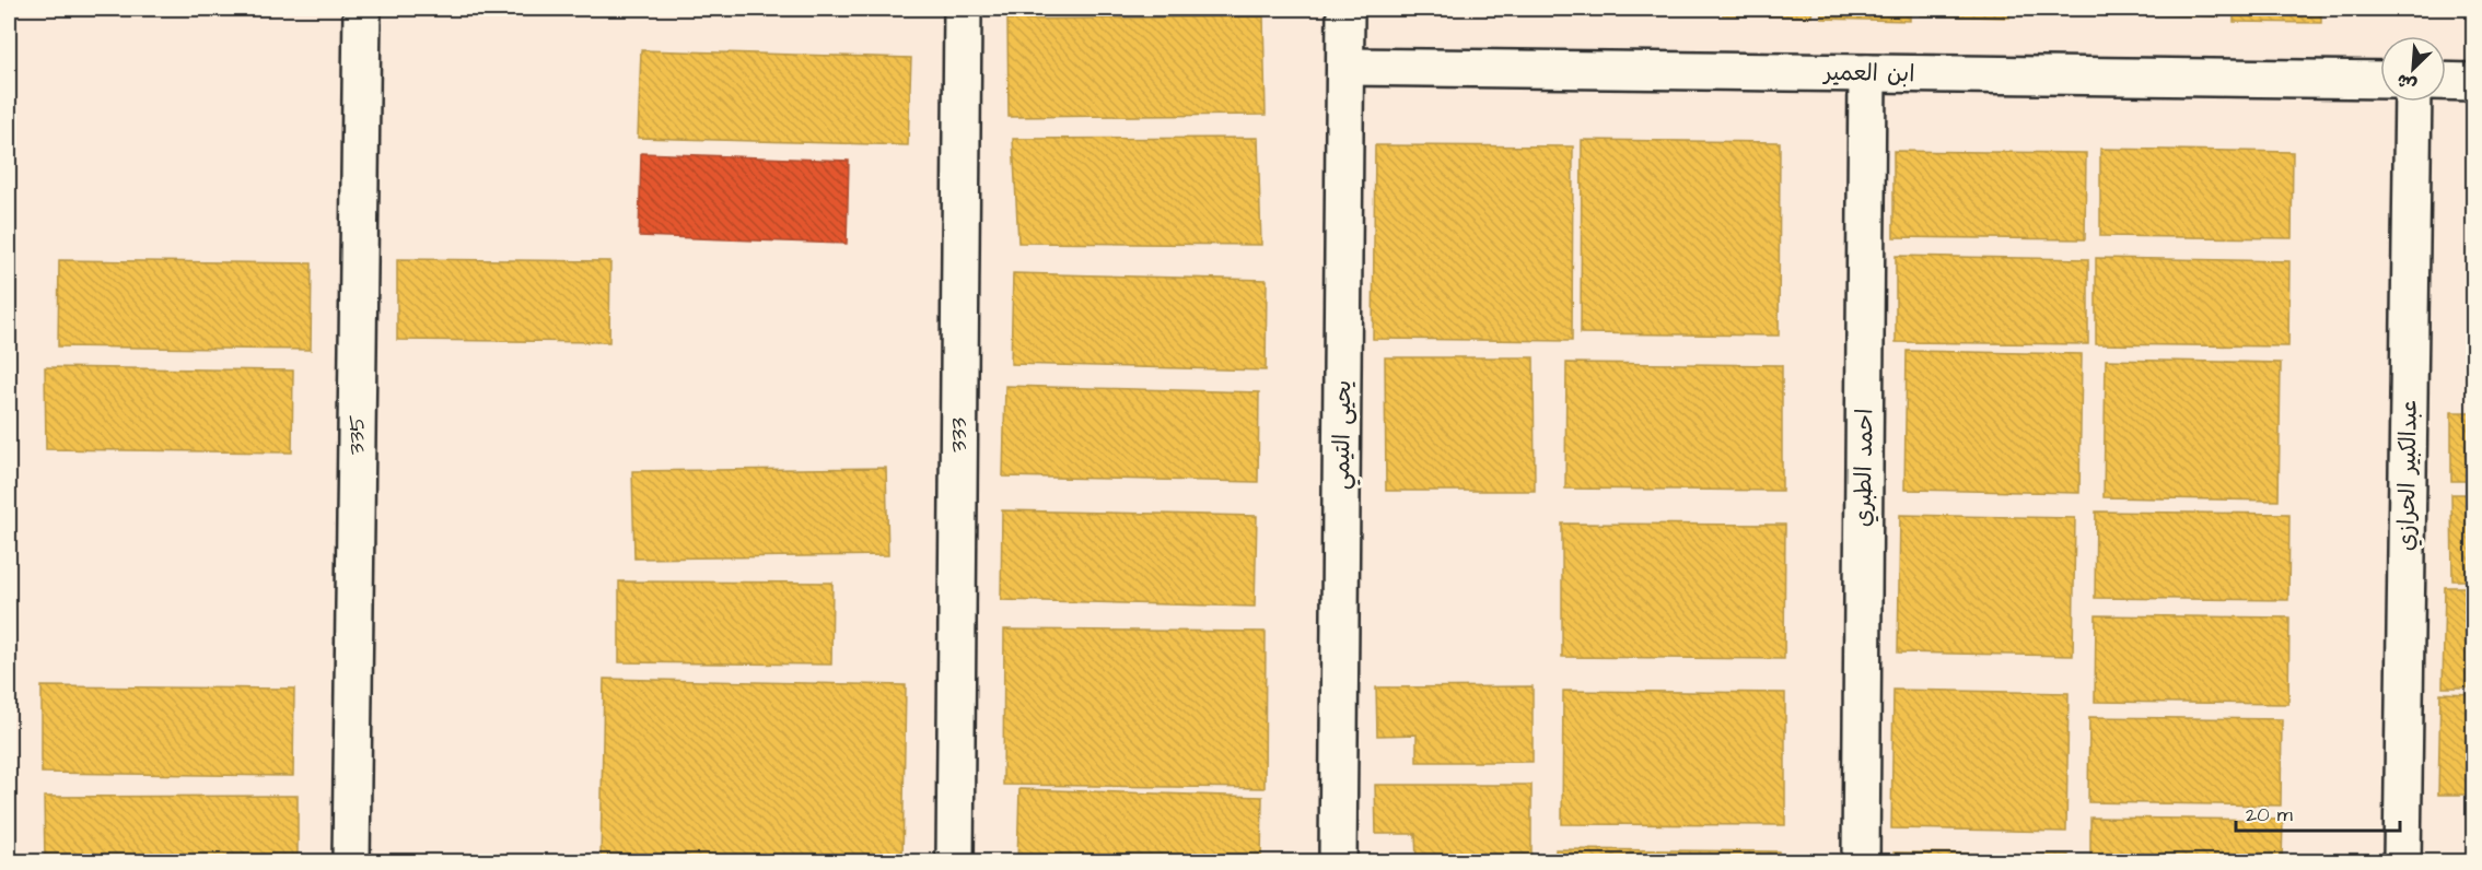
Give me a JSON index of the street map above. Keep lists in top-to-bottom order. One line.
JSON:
{"streets":{"street":["ابن العمير","335","333","يحيى التيمي","احمد الطبري","عبدالكبير الحرازي"]},"crossings":[["ابن العمير","يحيى التيمي"],["ابن العمير","احمد الطبري"]],"scale_bar":"20 m","north":"bottom left"}
